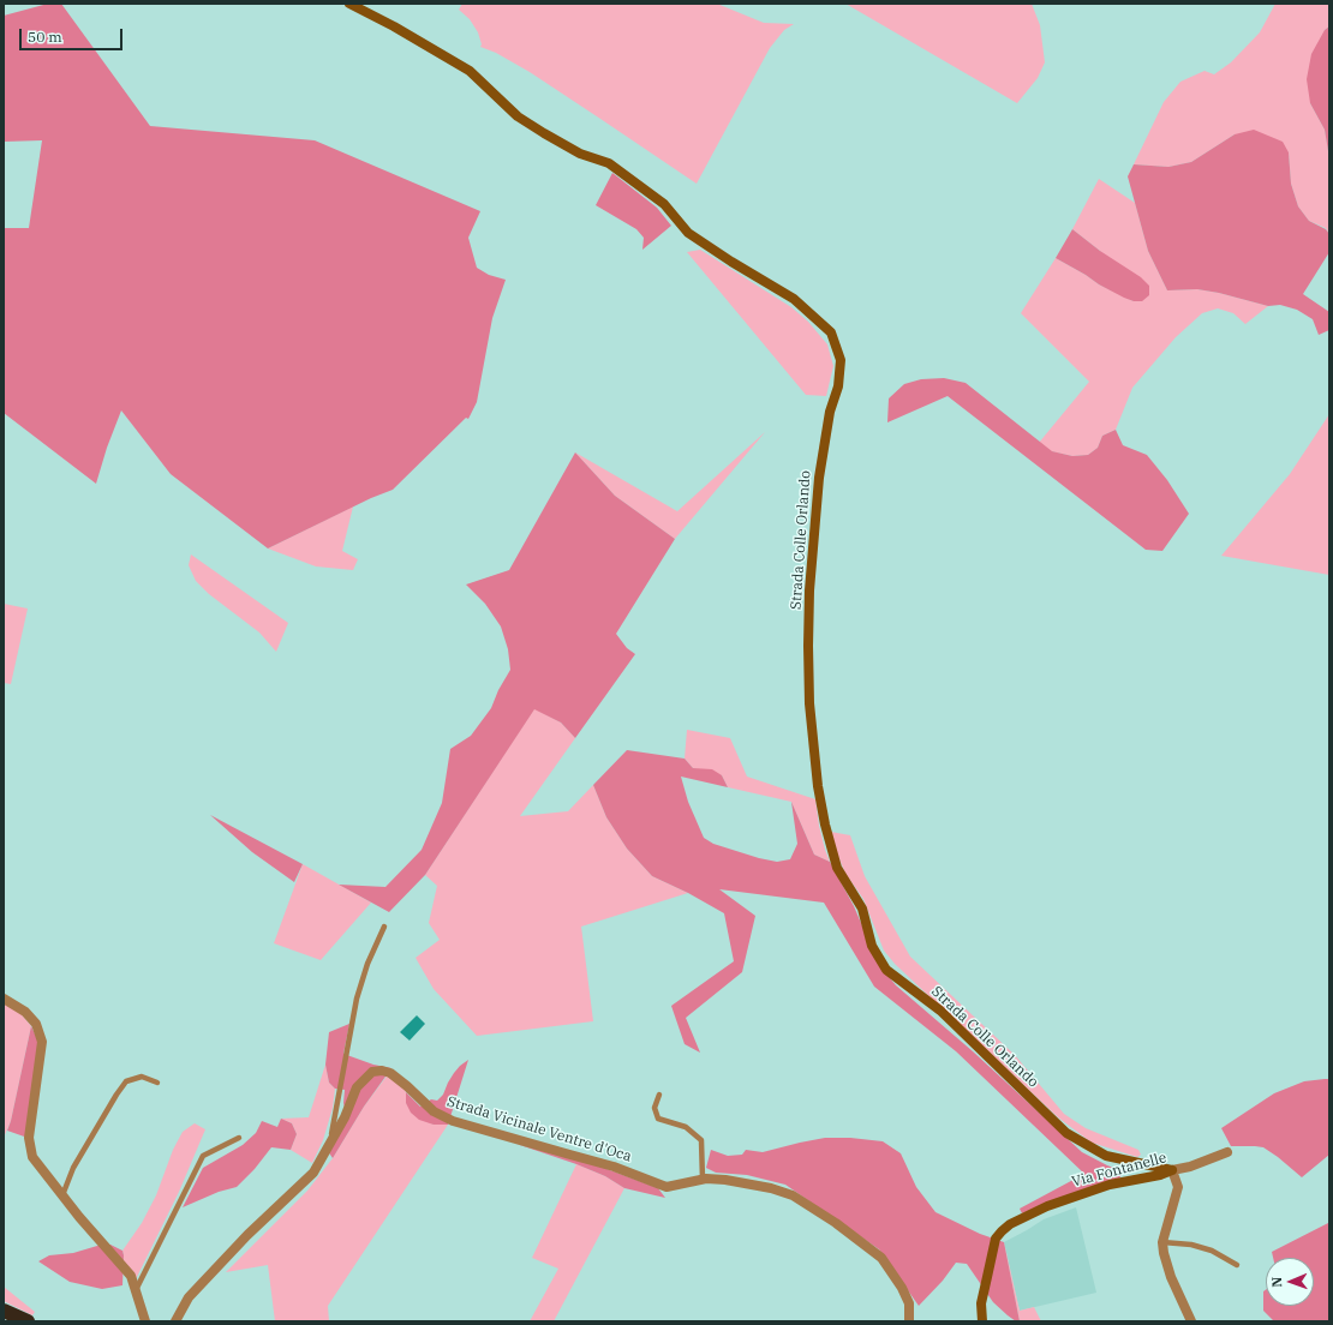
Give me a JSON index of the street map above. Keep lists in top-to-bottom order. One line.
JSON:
{"streets":{"street":["Strada Colle Orlando","Strada Vicinale Ventre d'Oca","Via Fontanelle"]},"crossings":[["Strada Colle Orlando","Via Fontanelle"]],"scale_bar":"50 m","north":"left"}
